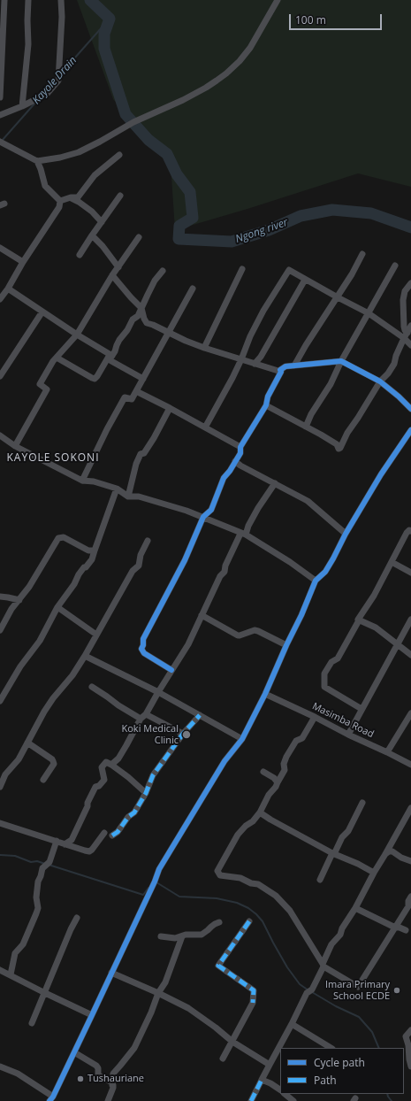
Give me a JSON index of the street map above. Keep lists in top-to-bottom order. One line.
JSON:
{"streets":{"street":["Masimba Road"]},"districts":["KAYOLE SOKONI"],"water":["Kayole Drain","Ngong river"],"places":["Koki Medical Clinic","Imara Primary School ECDE","Tushauriane"],"legend":["Cycle path","Path"],"scale_bar":"100 m"}
